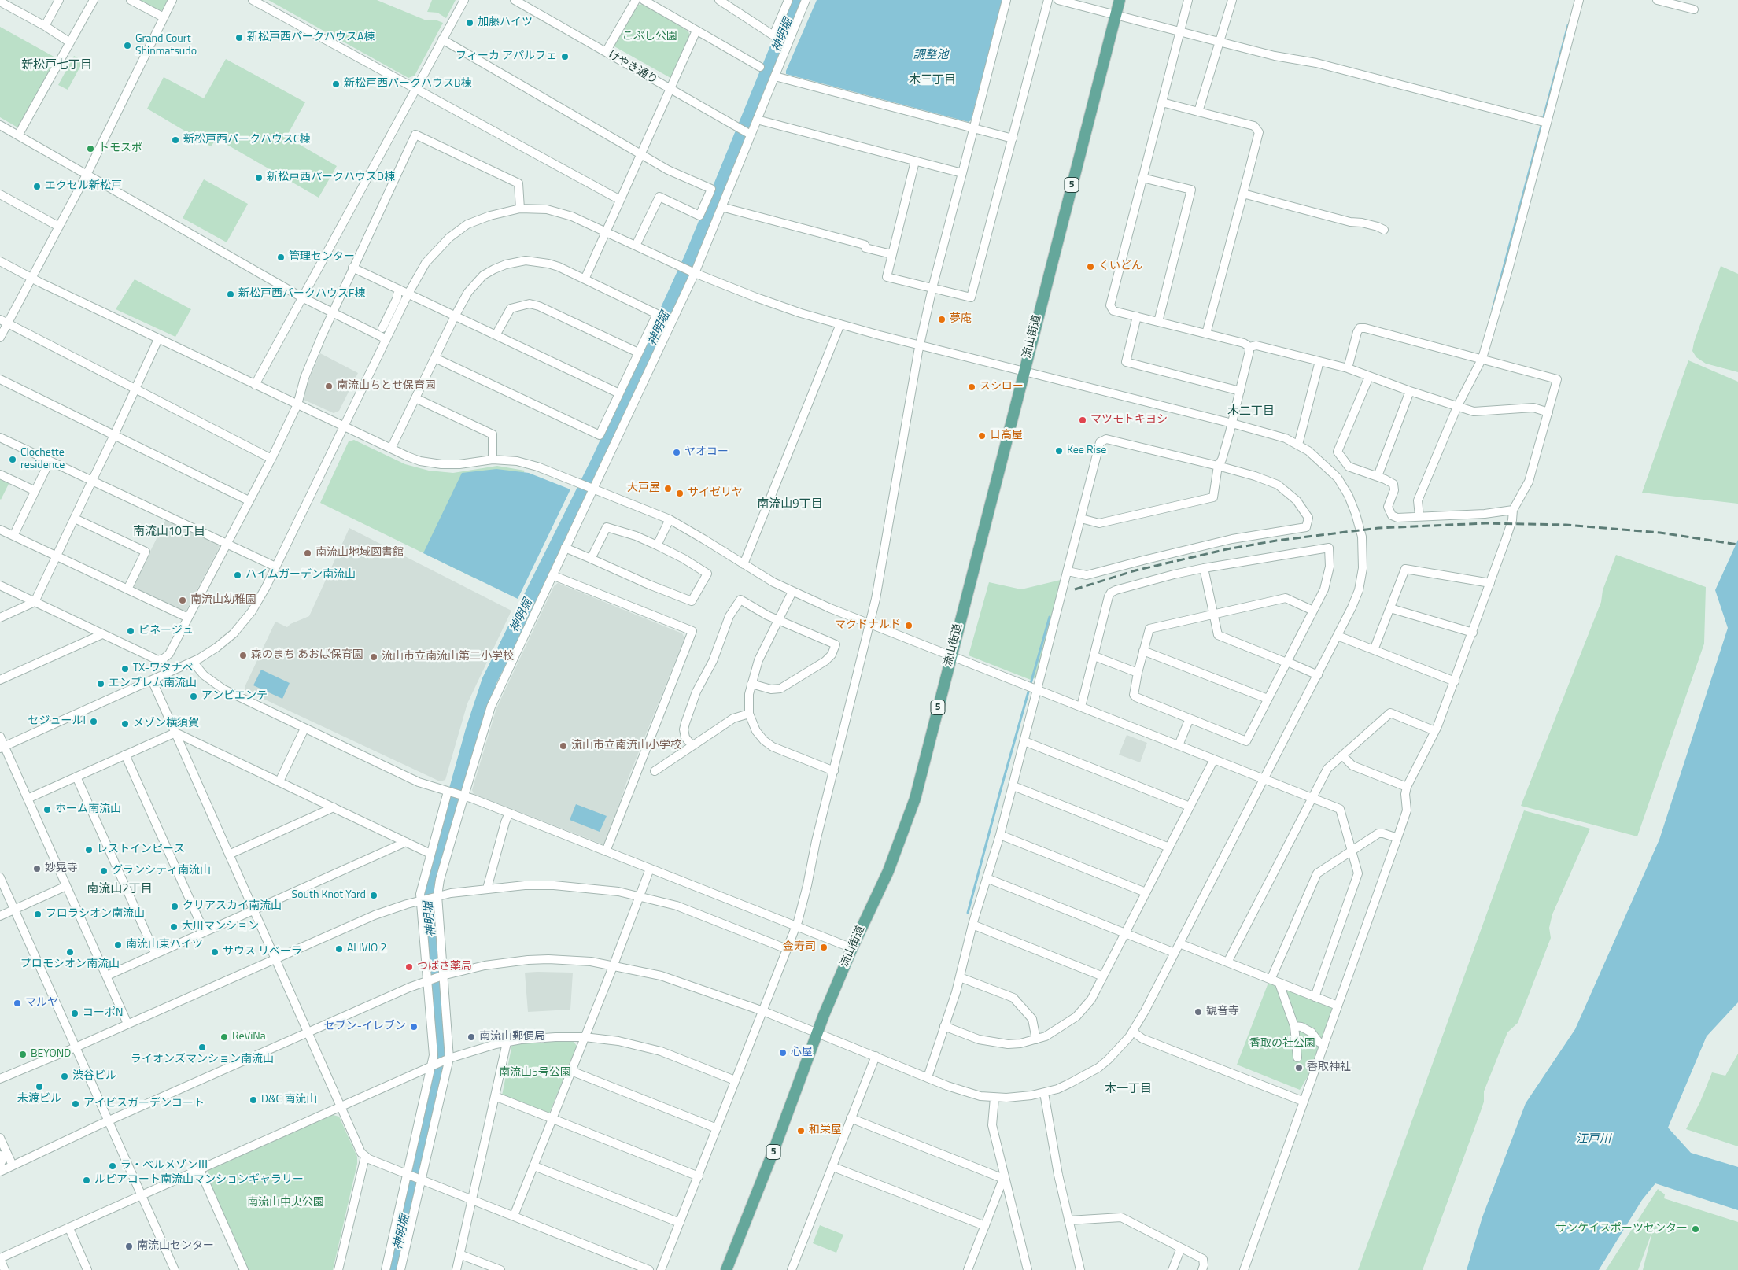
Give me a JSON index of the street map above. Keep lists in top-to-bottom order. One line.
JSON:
{"streets":{"main road":["5","流山街道"],"street":["けやき通り"]},"districts":["新松戸七丁目","木三丁目","木二丁目","南流山9丁目","南流山10丁目","南流山2丁目","木一丁目"],"water":["神明堀","調整池","江戸川"],"parks":["こぶし公園","香取の社公園","南流山5号公園","南流山中央公園"],"places":["加藤ハイツ","新松戸西パークハウスA棟","Grand Court Shinmatsudo","フィーカ アパルフェ","新松戸西パークハウスB棟","新松戸西パークハウスC棟","トモスポ","新松戸西パークハウスD棟","エクセル新松戸","管理センター","くいどん","新松戸西パークハウスF棟","夢庵","南流山ちとせ保育園","スシロー","マツモトキヨシ","日高屋","Kee Rise","ヤオコー","Clochette residence","大戸屋","サイゼリヤ","南流山地域図書館","ハイムガーデン南流山","南流山幼稚園","マクドナルド","ピネージュ","森のまち あおば保育園","流山市立南流山第二小学校","TX-ワタナベ","エンブレム南流山","アンビエンテ","セジュールI","メゾン横須賀","流山市立南流山小学校","ホーム南流山","レストインピース","妙晃寺","グランシティ南流山","South Knot Yard","クリアスカイ南流山","フロラシオン南流山","大川マンション","南流山東ハイツ","金寿司","ALIVIO 2","プロモシオン南流山","サウス リベーラ","つばさ薬局","マルヤ","観音寺","コーポN","セブン-イレブン","ReViNa","南流山郵便局","ライオンズマンション南流山","心屋","BEYOND","香取神社","渋谷ビル","未渡ビル","D&C 南流山","アイビスガーデンコート","和栄屋","ラ・ベルメゾンⅢ","ルピアコート南流山マンションギャラリー","サンケイスポーツセンター","南流山センター"]}
